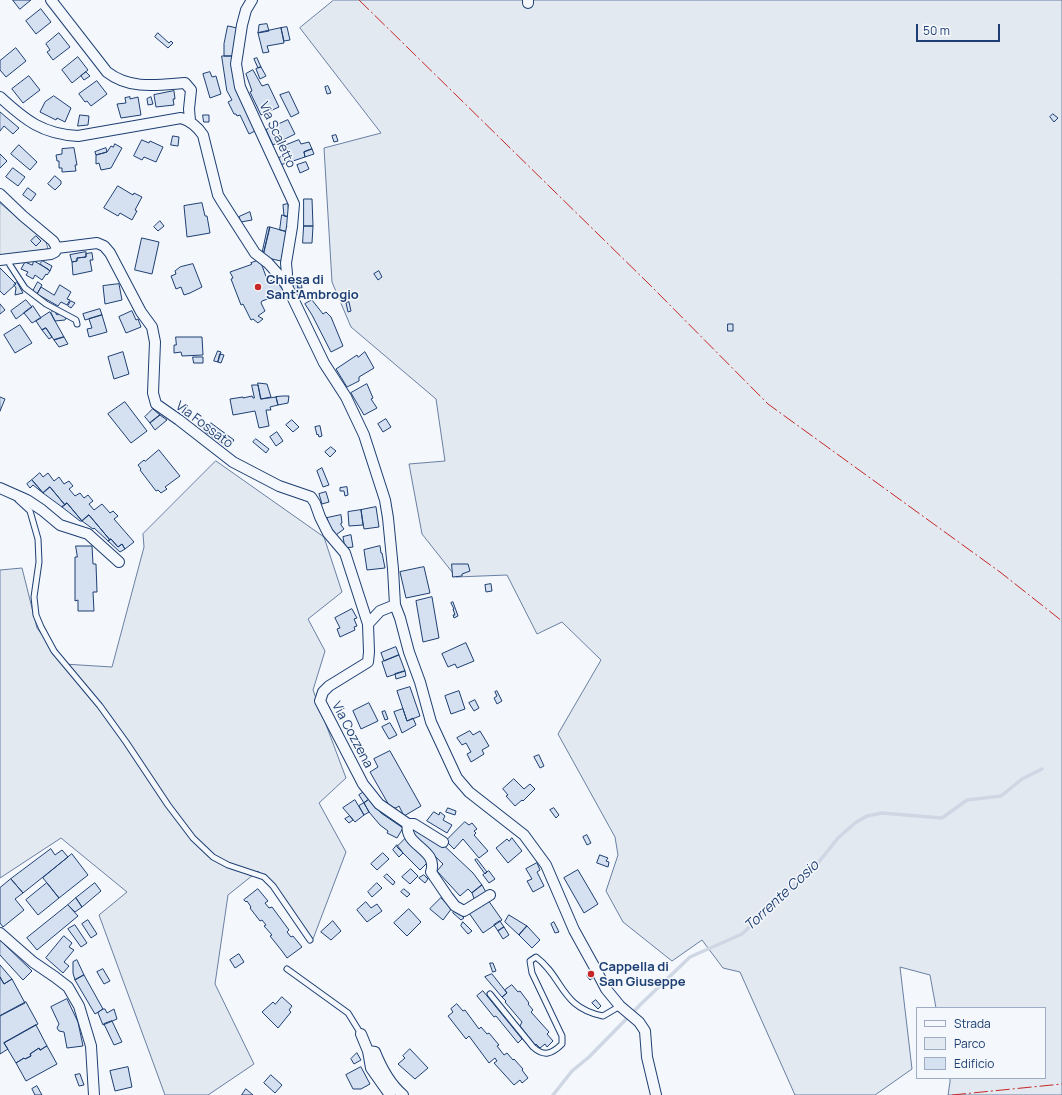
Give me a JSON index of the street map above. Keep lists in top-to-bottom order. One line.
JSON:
{"streets":{"street":["Via Scaletto","Via Fossato","Via Cozzena"]},"crossings":[["Via Fossato","Via Cozzena"]],"water":["Torrente Cosio"],"places":["Chiesa di Sant'Ambrogio","Cappella di San Giuseppe"],"legend":["Strada","Parco","Edificio"],"scale_bar":"50 m"}
